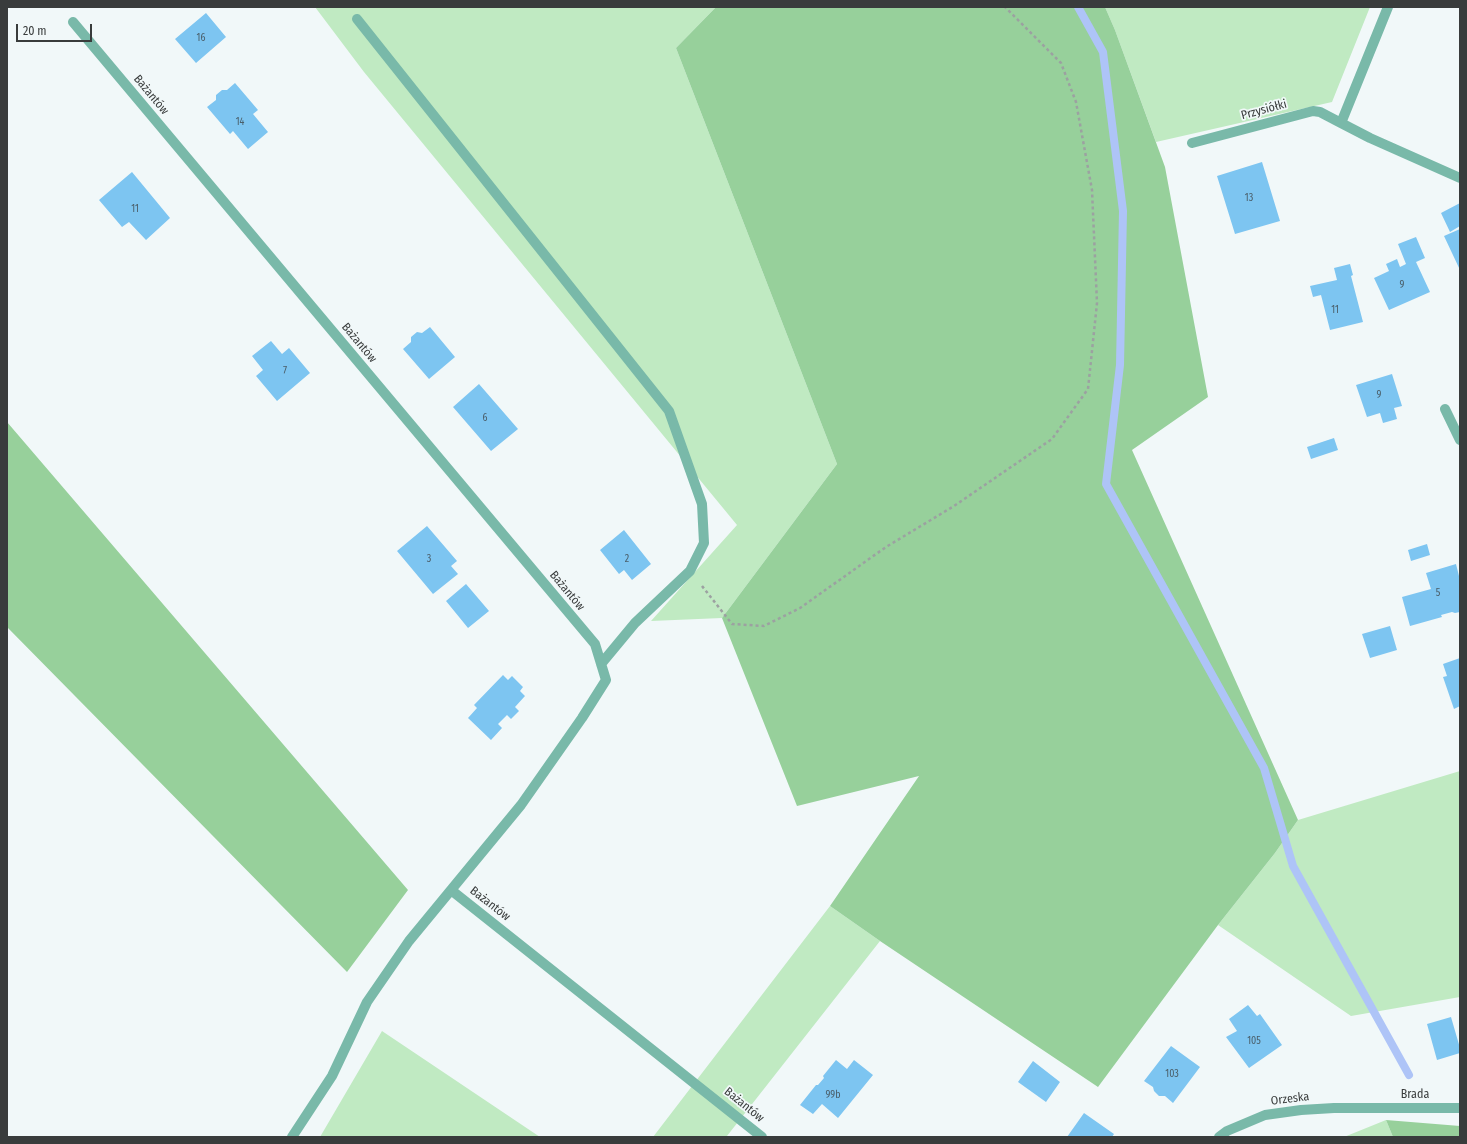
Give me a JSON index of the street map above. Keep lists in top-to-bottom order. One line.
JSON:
{"streets":{"street":["Bażantów","Przysiółki","Brada","Orzeska"]},"crossings":[["Brada","Orzeska"]],"house_numbers":["16","14","13","11","9","11","7","9","6","3","2","5","105","103","99b"],"scale_bar":"20 m"}
